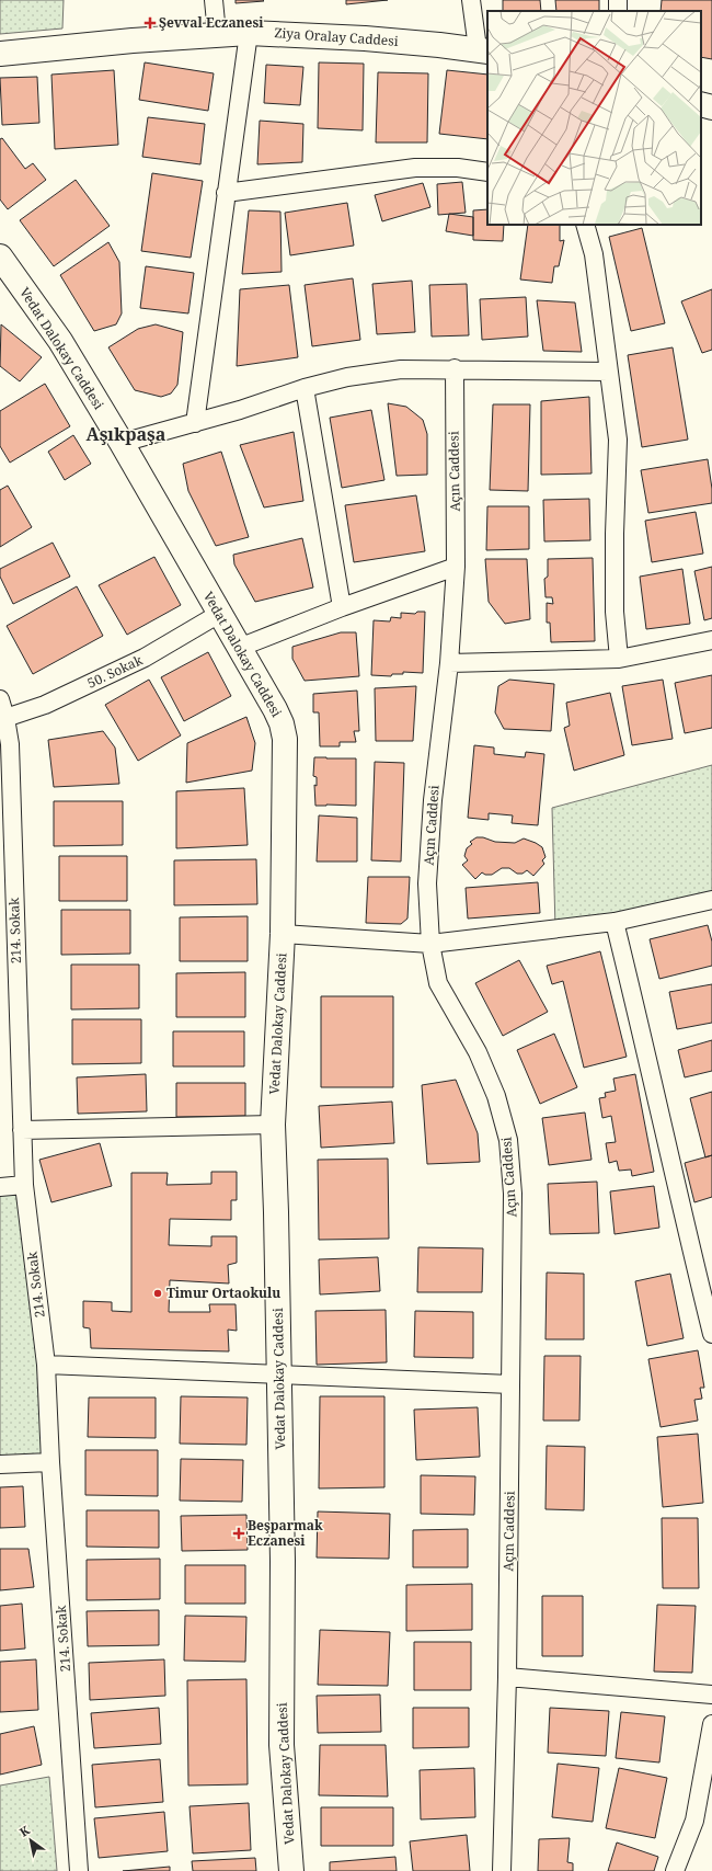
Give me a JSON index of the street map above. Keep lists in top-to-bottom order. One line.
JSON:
{"streets":{"street":["Ziya Oralay Caddesi","Vedat Dalokay Caddesi","Açın Caddesi","50. Sokak","214. Sokak"]},"crossings":[["Vedat Dalokay Caddesi","50. Sokak"],["50. Sokak","214. Sokak"]],"districts":["Aşıkpaşa"],"places":{"health":["Şevval Eczanesi","Beşparmak Eczanesi"],"other":["Timur Ortaokulu"]},"north":"top left"}
